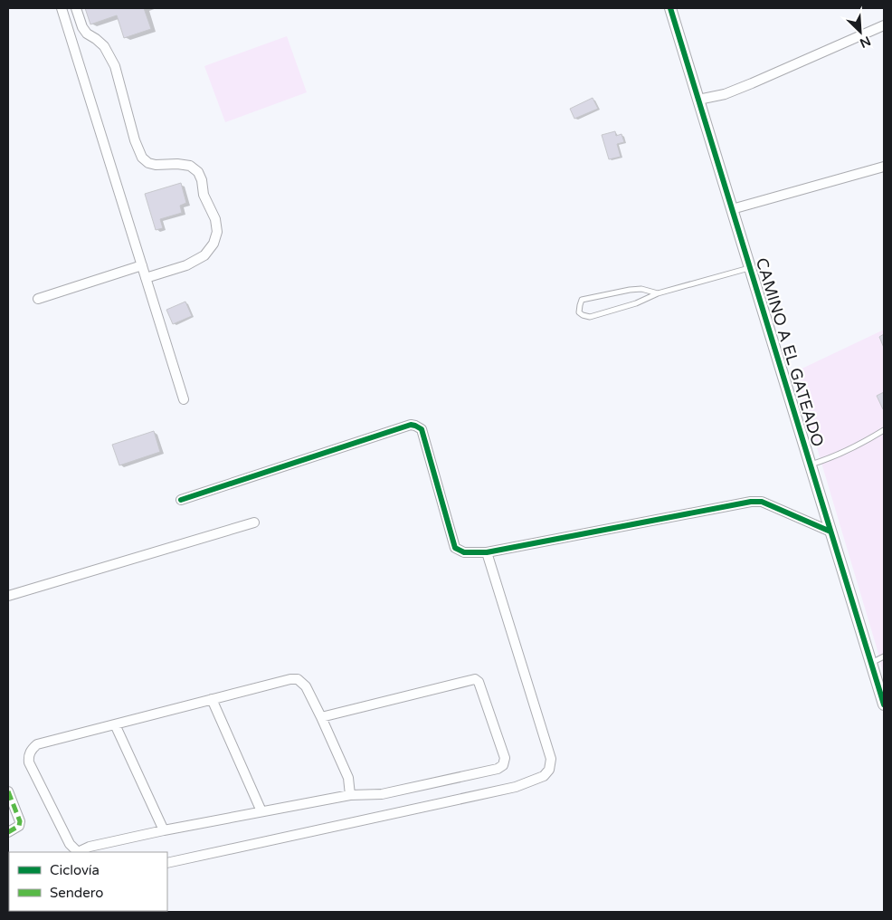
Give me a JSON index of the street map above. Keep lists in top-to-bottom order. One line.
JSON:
{"streets":{"street":["CAMINO A EL GATEADO"]},"legend":["Ciclovía","Sendero"],"north":"bottom right"}
